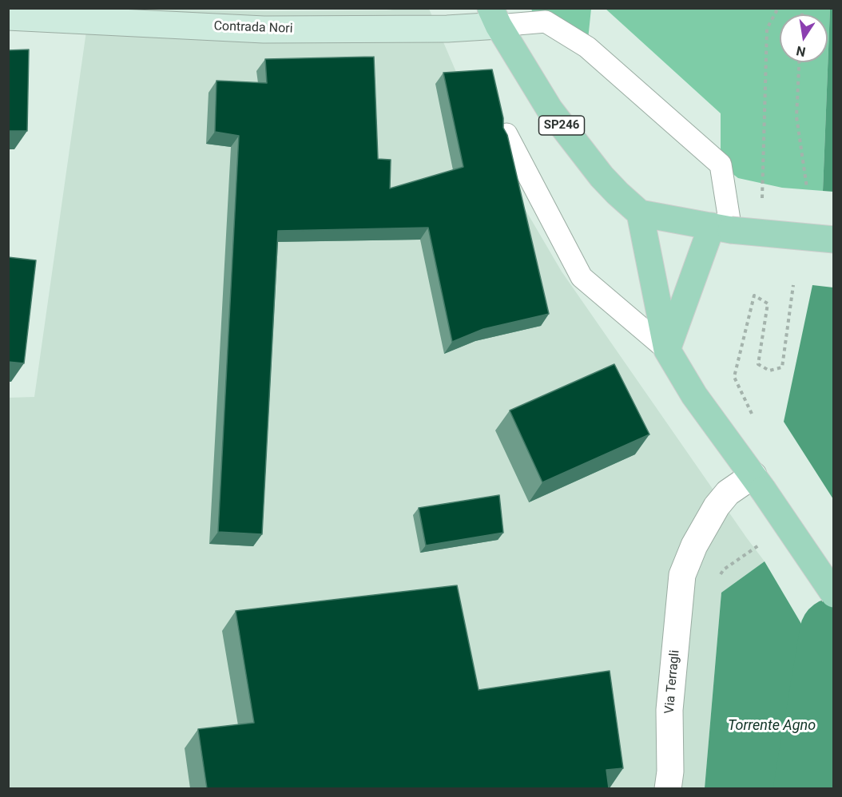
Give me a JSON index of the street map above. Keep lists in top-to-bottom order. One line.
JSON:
{"streets":{"main road":["SP246"],"street":["Contrada Nori","Via Terragli"]},"crossings":[["Contrada Nori","SP246"]],"water":["Torrente Agno"],"north":"bottom"}
